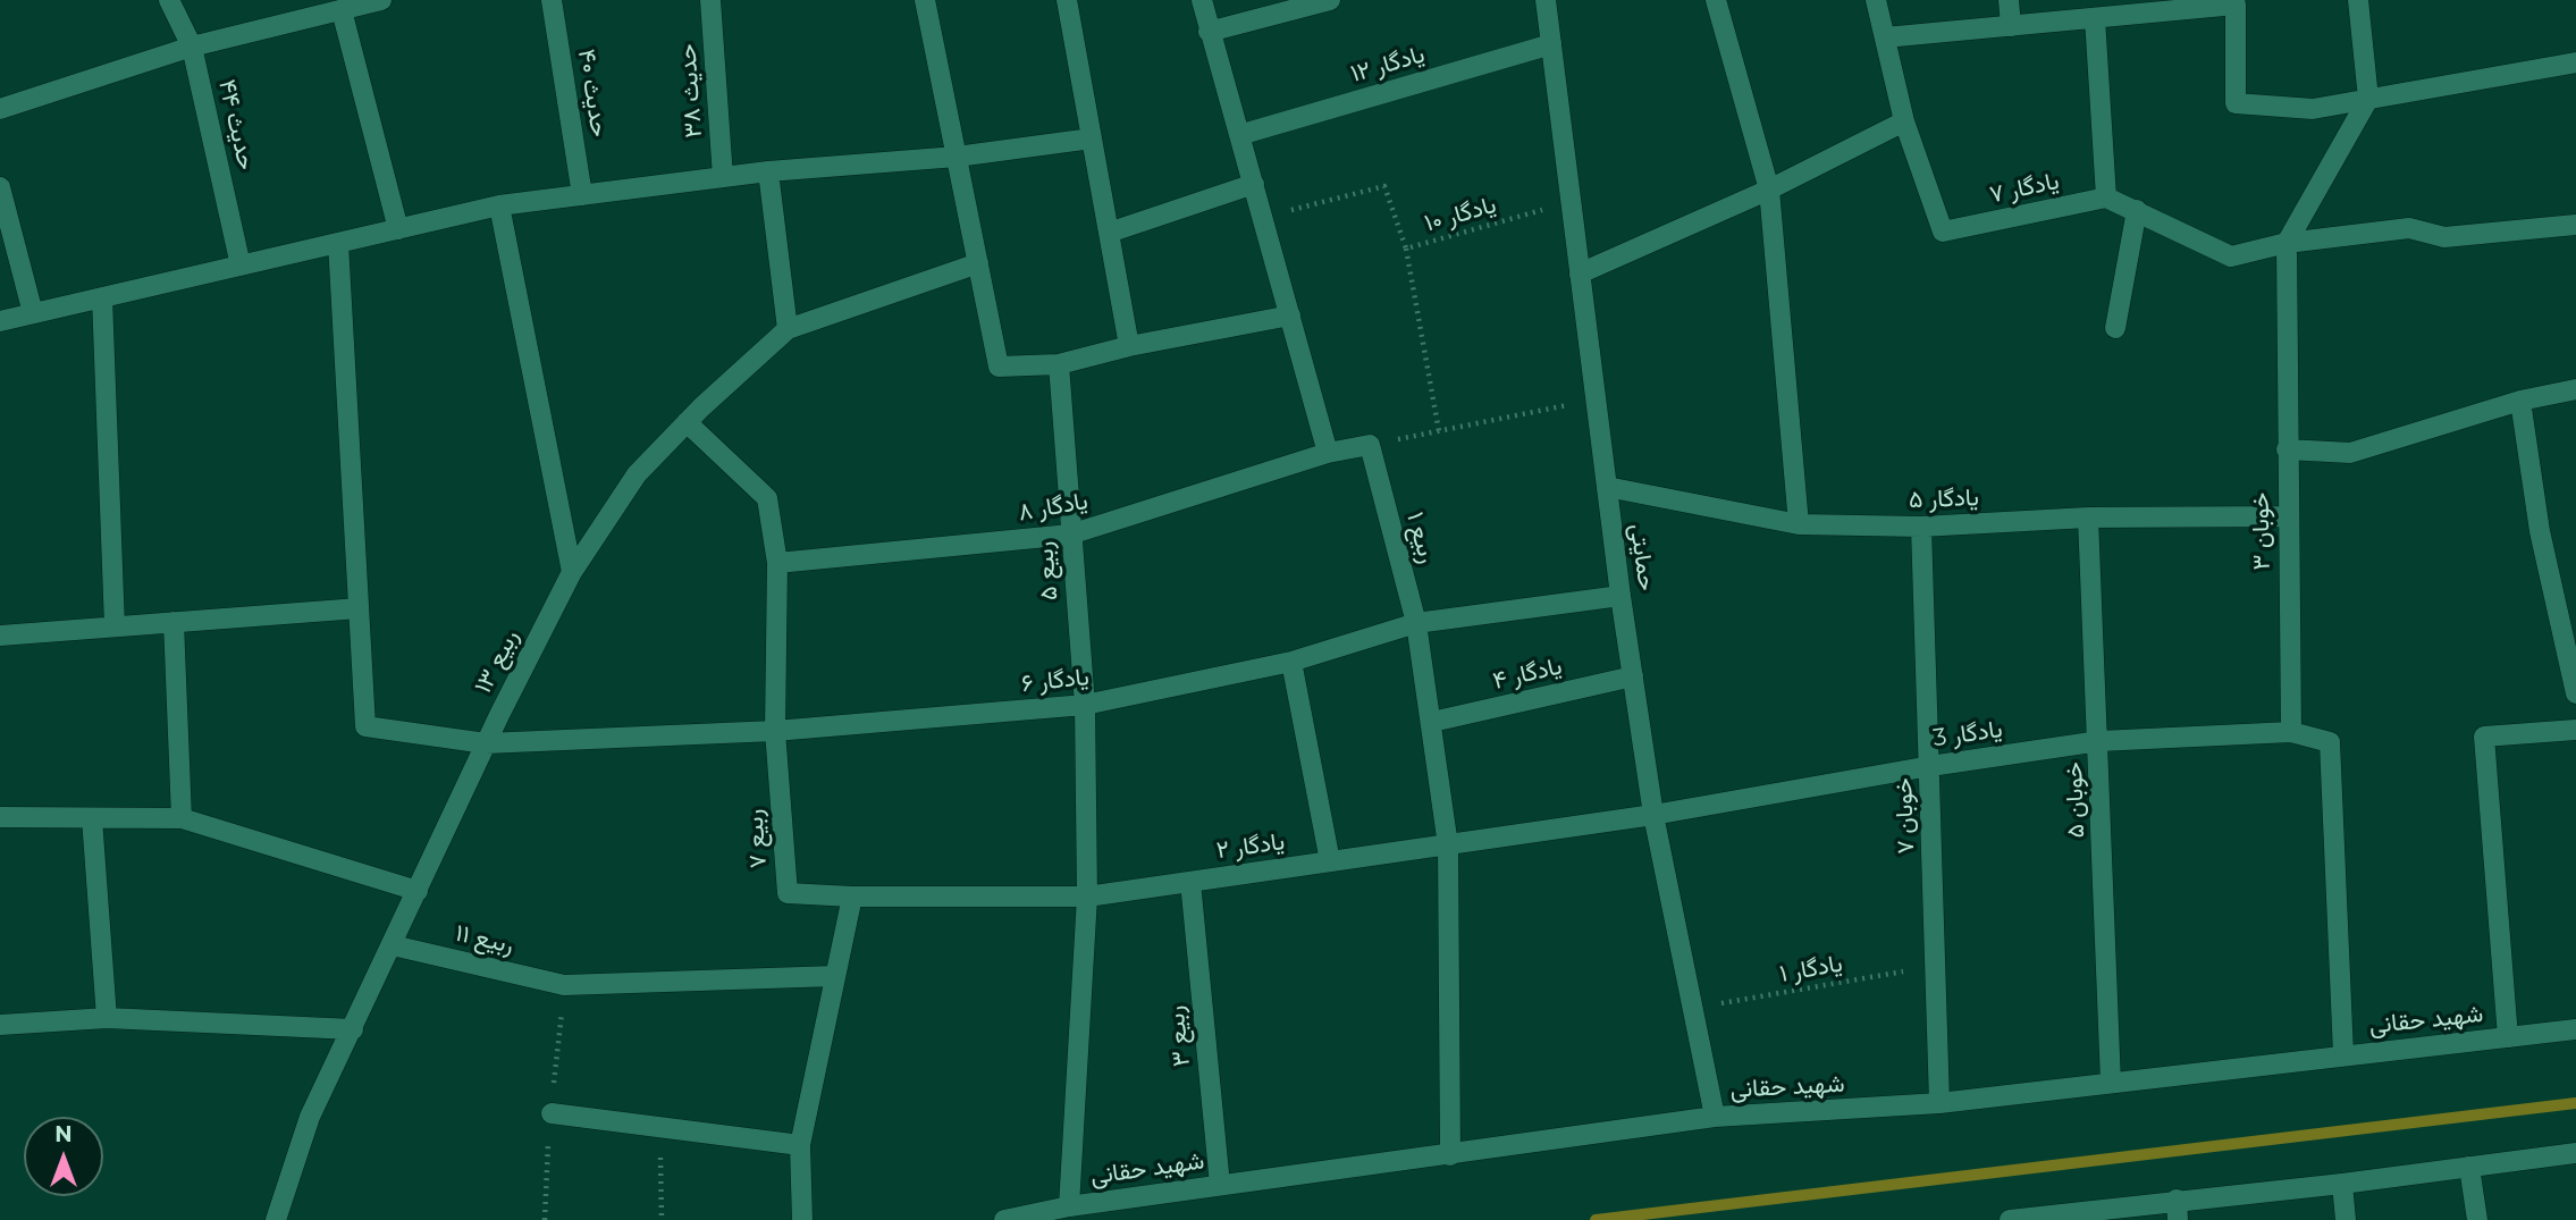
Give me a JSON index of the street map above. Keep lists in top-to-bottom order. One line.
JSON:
{"streets":{"street":["یادگار ۱۲","حدیث ۳۸","حدیث ۴۰","حدیث ۴۴","یادگار ۷","یادگار ۵","یادگار ۸","خوبان ۳","ربیع ۱","حمایتی","ربیع ۵","ربیع ۱۳","یادگار ۴","یادگار ۶","یادگار 3","خوبان ۵","خوبان ۷","ربیع ۷","یادگار ۲","ربیع ۱۱","شهید حقانی","ربیع ۳"],"path":["یادگار ۱۰","یادگار ۱"]},"crossings":[["یادگار ۱۲","حمایتی"],["یادگار ۱۰","حمایتی"],["یادگار ۵","خوبان ۳"],["یادگار ۵","حمایتی"],["یادگار ۵","خوبان ۵"],["یادگار ۵","خوبان ۷"],["یادگار ۸","ربیع ۵"],["یادگار ۸","ربیع ۷"],["خوبان ۳","یادگار 3"],["ربیع ۱","یادگار ۴"],["ربیع ۱","یادگار ۶"],["ربیع ۱","یادگار ۲"],["ربیع ۱","شهید حقانی"],["حمایتی","یادگار ۴"],["حمایتی","یادگار ۶"],["حمایتی","یادگار 3"],["حمایتی","یادگار ۲"],["حمایتی","یادگار ۱"],["حمایتی","شهید حقانی"],["ربیع ۵","یادگار ۶"],["ربیع ۵","یادگار ۲"],["ربیع ۵","شهید حقانی"],["ربیع ۱۳","یادگار ۶"],["ربیع ۱۳","ربیع ۷"],["ربیع ۱۳","ربیع ۱۱"],["یادگار ۶","ربیع ۷"],["یادگار 3","خوبان ۵"],["یادگار 3","خوبان ۷"],["یادگار 3","یادگار ۲"],["خوبان ۵","شهید حقانی"],["خوبان ۷","یادگار ۱"],["خوبان ۷","شهید حقانی"],["ربیع ۷","یادگار ۲"],["یادگار ۲","ربیع ۳"],["شهید حقانی","ربیع ۳"]],"north":"top"}
